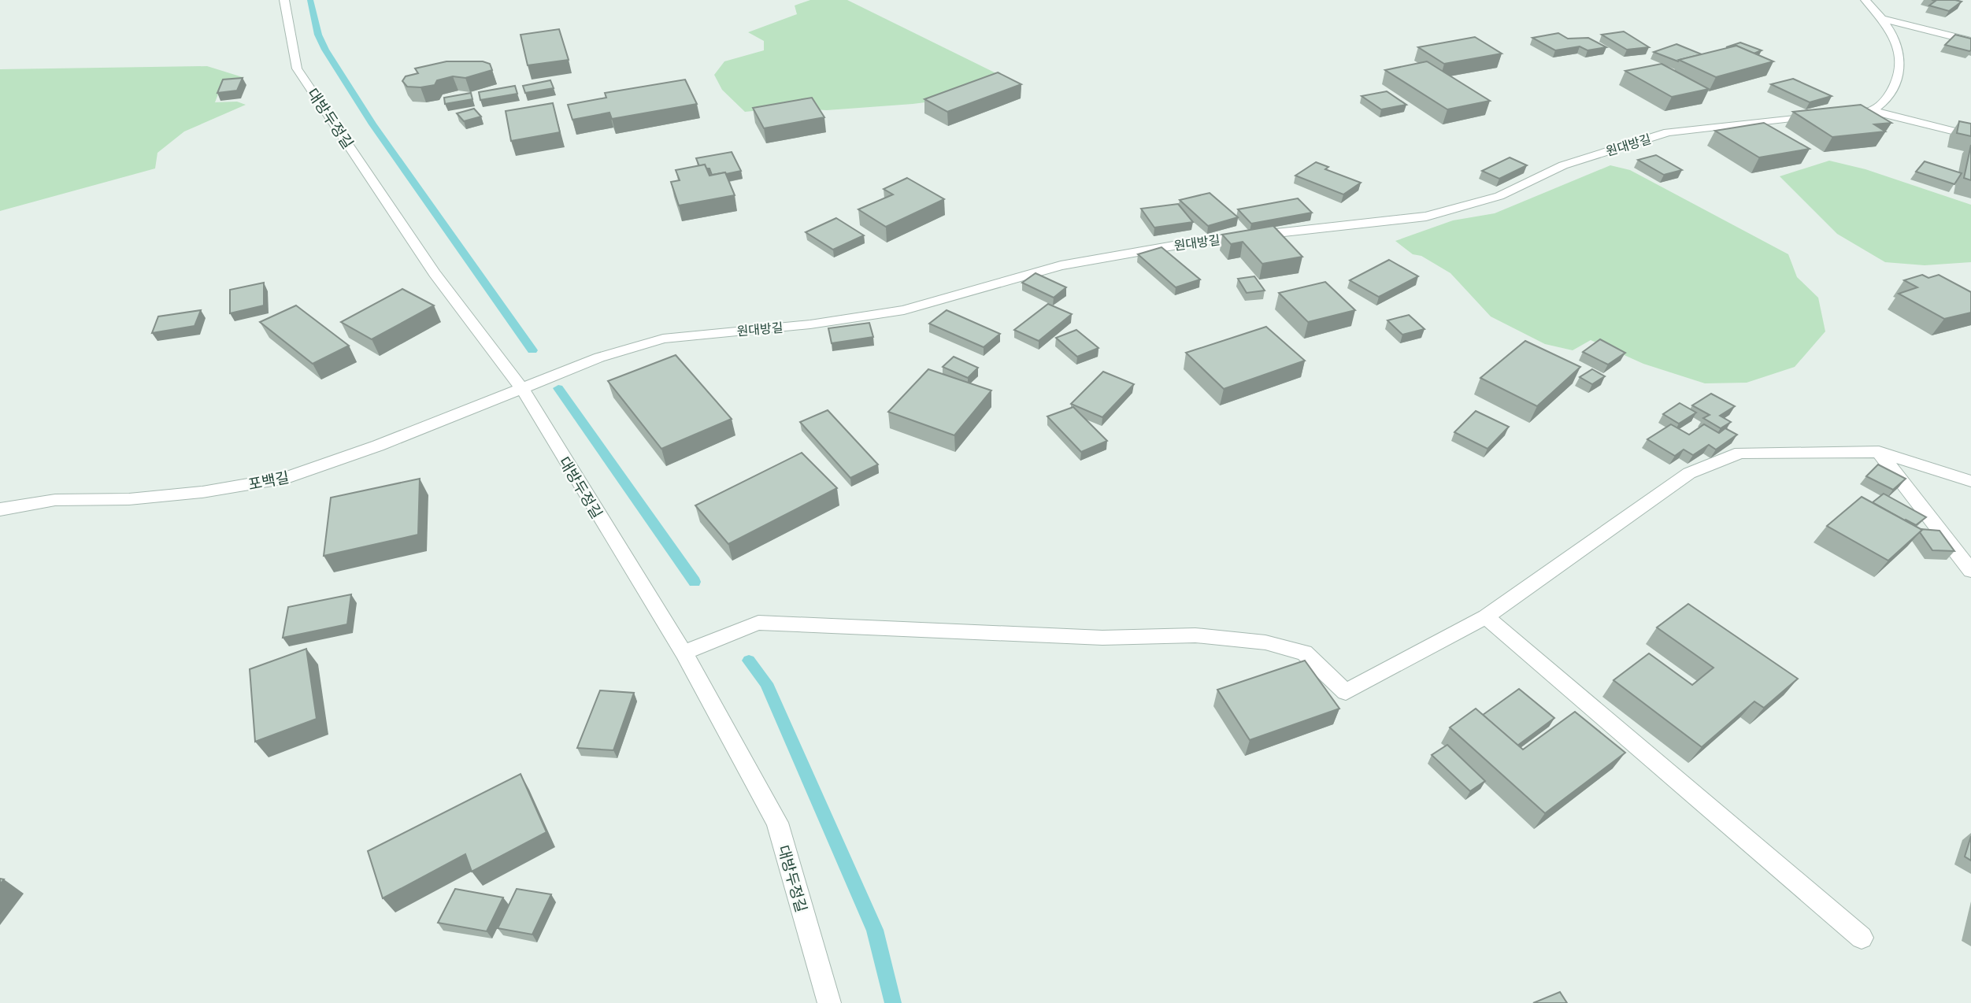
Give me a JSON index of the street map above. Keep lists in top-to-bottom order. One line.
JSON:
{"streets":{"street":["대방두정길","원대방길","포백길"]},"crossings":[["대방두정길","원대방길"],["대방두정길","포백길"],["원대방길","포백길"]]}
